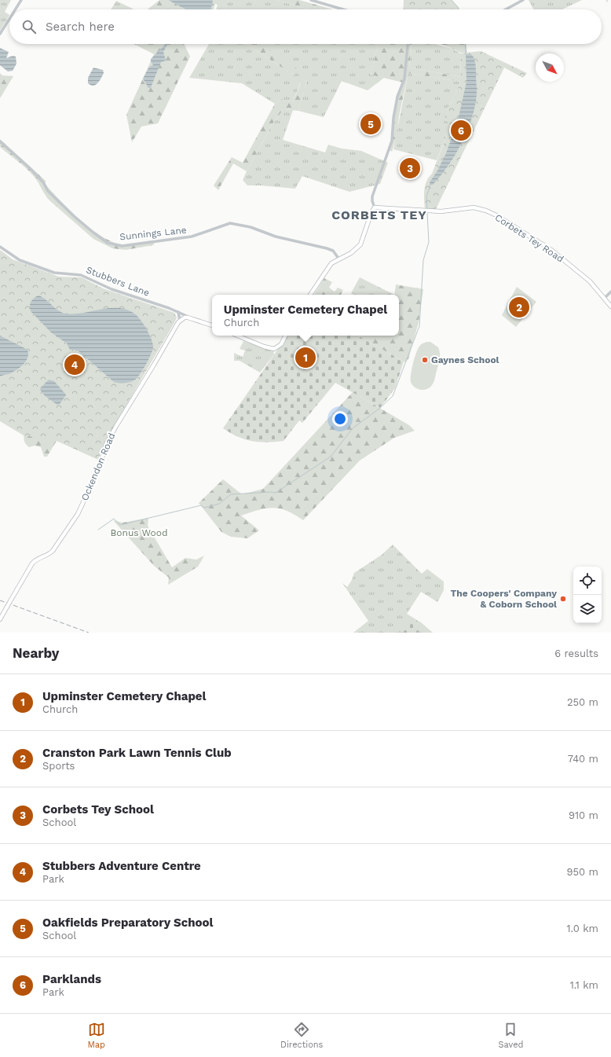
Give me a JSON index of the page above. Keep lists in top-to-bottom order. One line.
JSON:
{"streets":{"main road":["Corbets Tey Road","Ockendon Road"],"street":["Sunnings Lane","Stubbers Lane"]},"districts":["CORBETS TEY"],"parks":["Bonus Wood"],"places":["Gaynes School","The Coopers' Company & Coborn School"],"north":"bottom right","page":{"search":"Search here","pins":["5","6","3","2","1","4"],"popup":["Upminster Cemetery Chapel","Church"],"heading":["Nearby","6 results"],"list":[{"mark":"1","name":"Upminster Cemetery Chapel","note":"Church","value":"250 m"},{"mark":"2","name":"Cranston Park Lawn Tennis Club","note":"Sports","value":"740 m"},{"mark":"3","name":"Corbets Tey School","note":"School","value":"910 m"},{"mark":"4","name":"Stubbers Adventure Centre","note":"Park","value":"950 m"},{"mark":"5","name":"Oakfields Preparatory School","note":"School","value":"1.0 km"},{"mark":"6","name":"Parklands","note":"Park","value":"1.1 km"}],"nav":["Map","Directions","Saved"]}}
